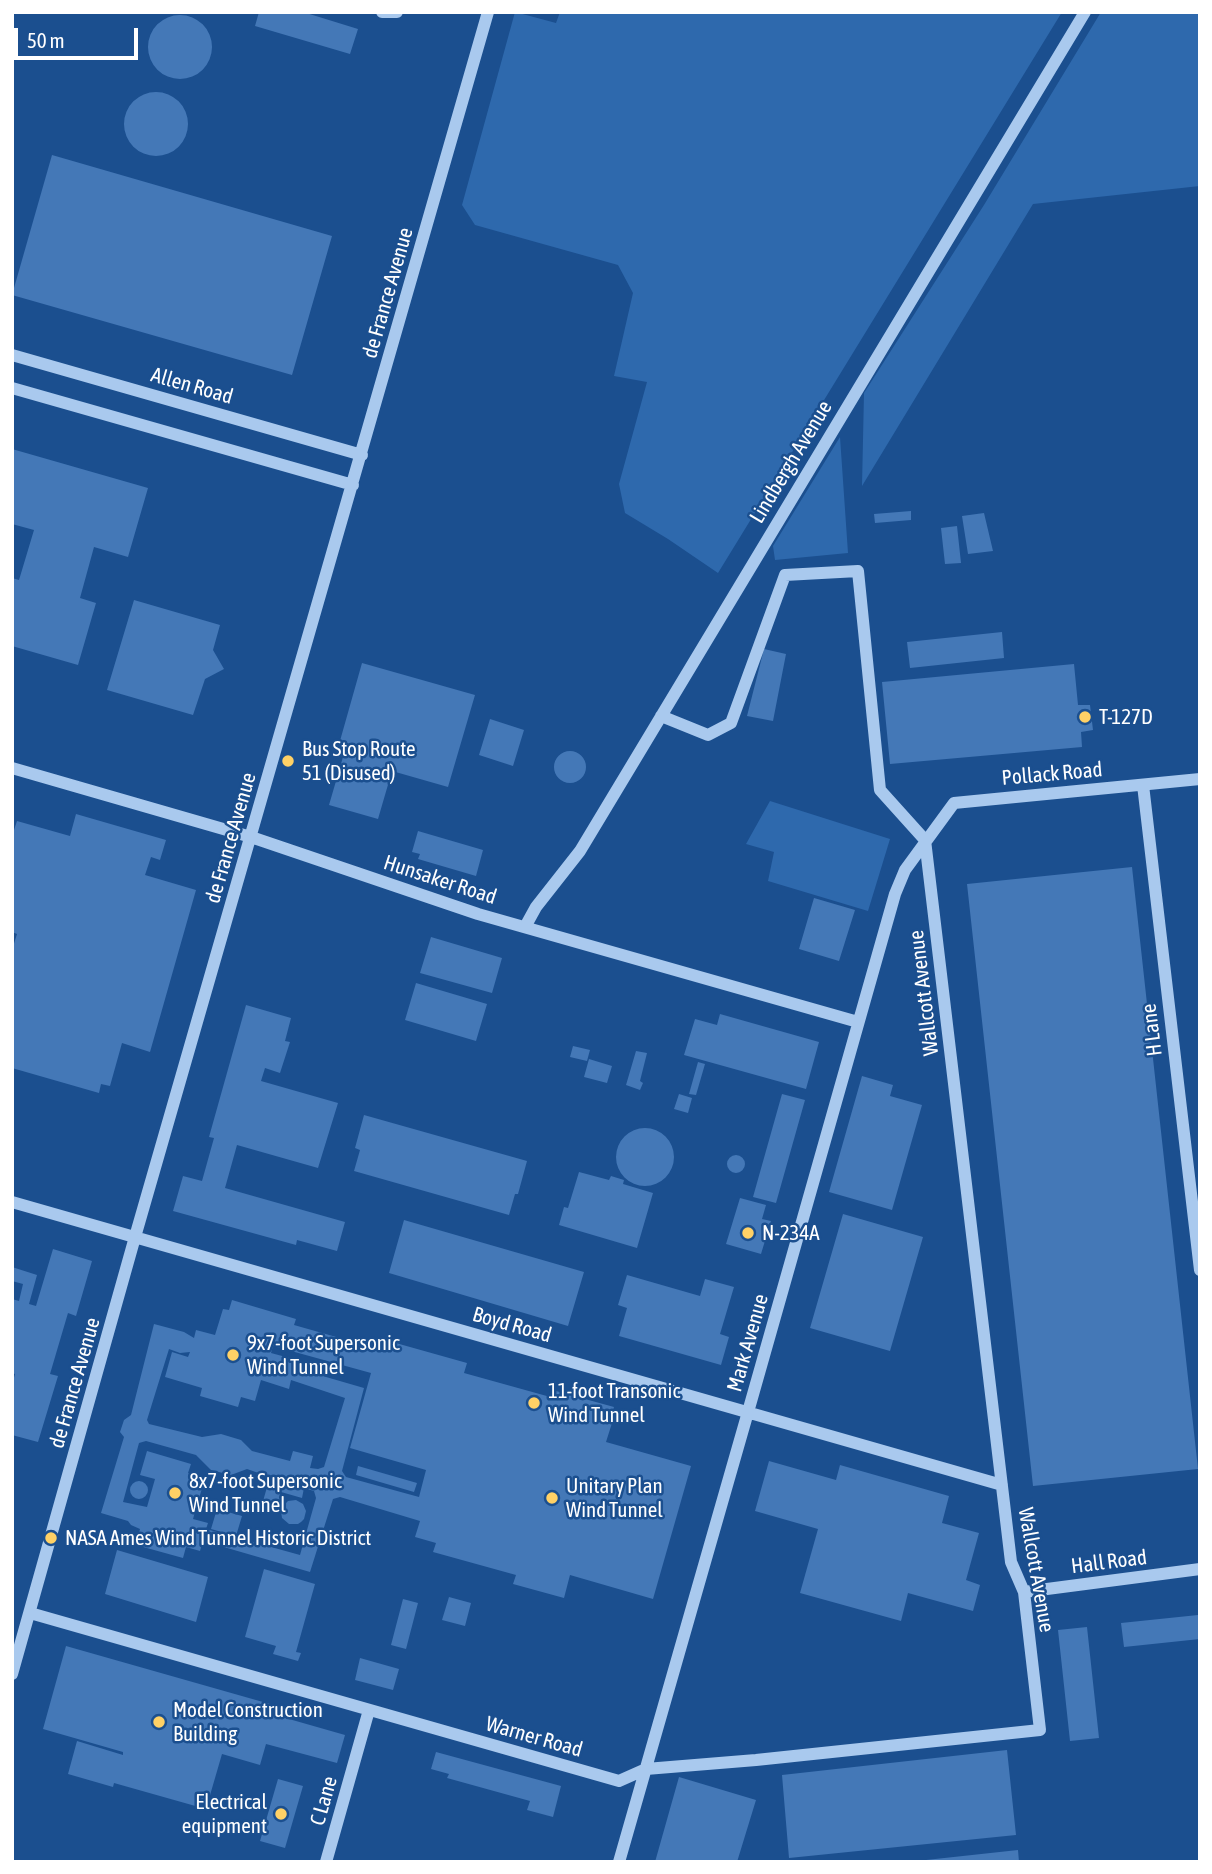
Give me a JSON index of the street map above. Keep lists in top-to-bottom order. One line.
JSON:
{"streets":{"street":["de France Avenue","Allen Road","Lindbergh Avenue","Pollack Road","Hunsaker Road","Wallcott Avenue","H Lane","Boyd Road","Mark Avenue","Hall Road","Warner Road","C Lane"]},"crossings":[["de France Avenue","Allen Road"],["de France Avenue","Hunsaker Road"],["de France Avenue","Boyd Road"],["de France Avenue","Warner Road"],["Lindbergh Avenue","Hunsaker Road"],["Pollack Road","Wallcott Avenue"],["Pollack Road","H Lane"],["Pollack Road","Mark Avenue"],["Hunsaker Road","Mark Avenue"],["Wallcott Avenue","Boyd Road"],["Wallcott Avenue","Mark Avenue"],["Wallcott Avenue","Hall Road"],["Wallcott Avenue","Warner Road"],["Boyd Road","Mark Avenue"],["Mark Avenue","Warner Road"],["Warner Road","C Lane"]],"places":["T-127D","Bus Stop Route 51 (Disused)","N-234A","9x7-foot Supersonic Wind Tunnel","11-foot Transonic Wind Tunnel","8x7-foot Supersonic Wind Tunnel","Unitary Plan Wind Tunnel","NASA Ames Wind Tunnel Historic District","Model Construction Building","Electrical equipment"],"scale_bar":"50 m"}
